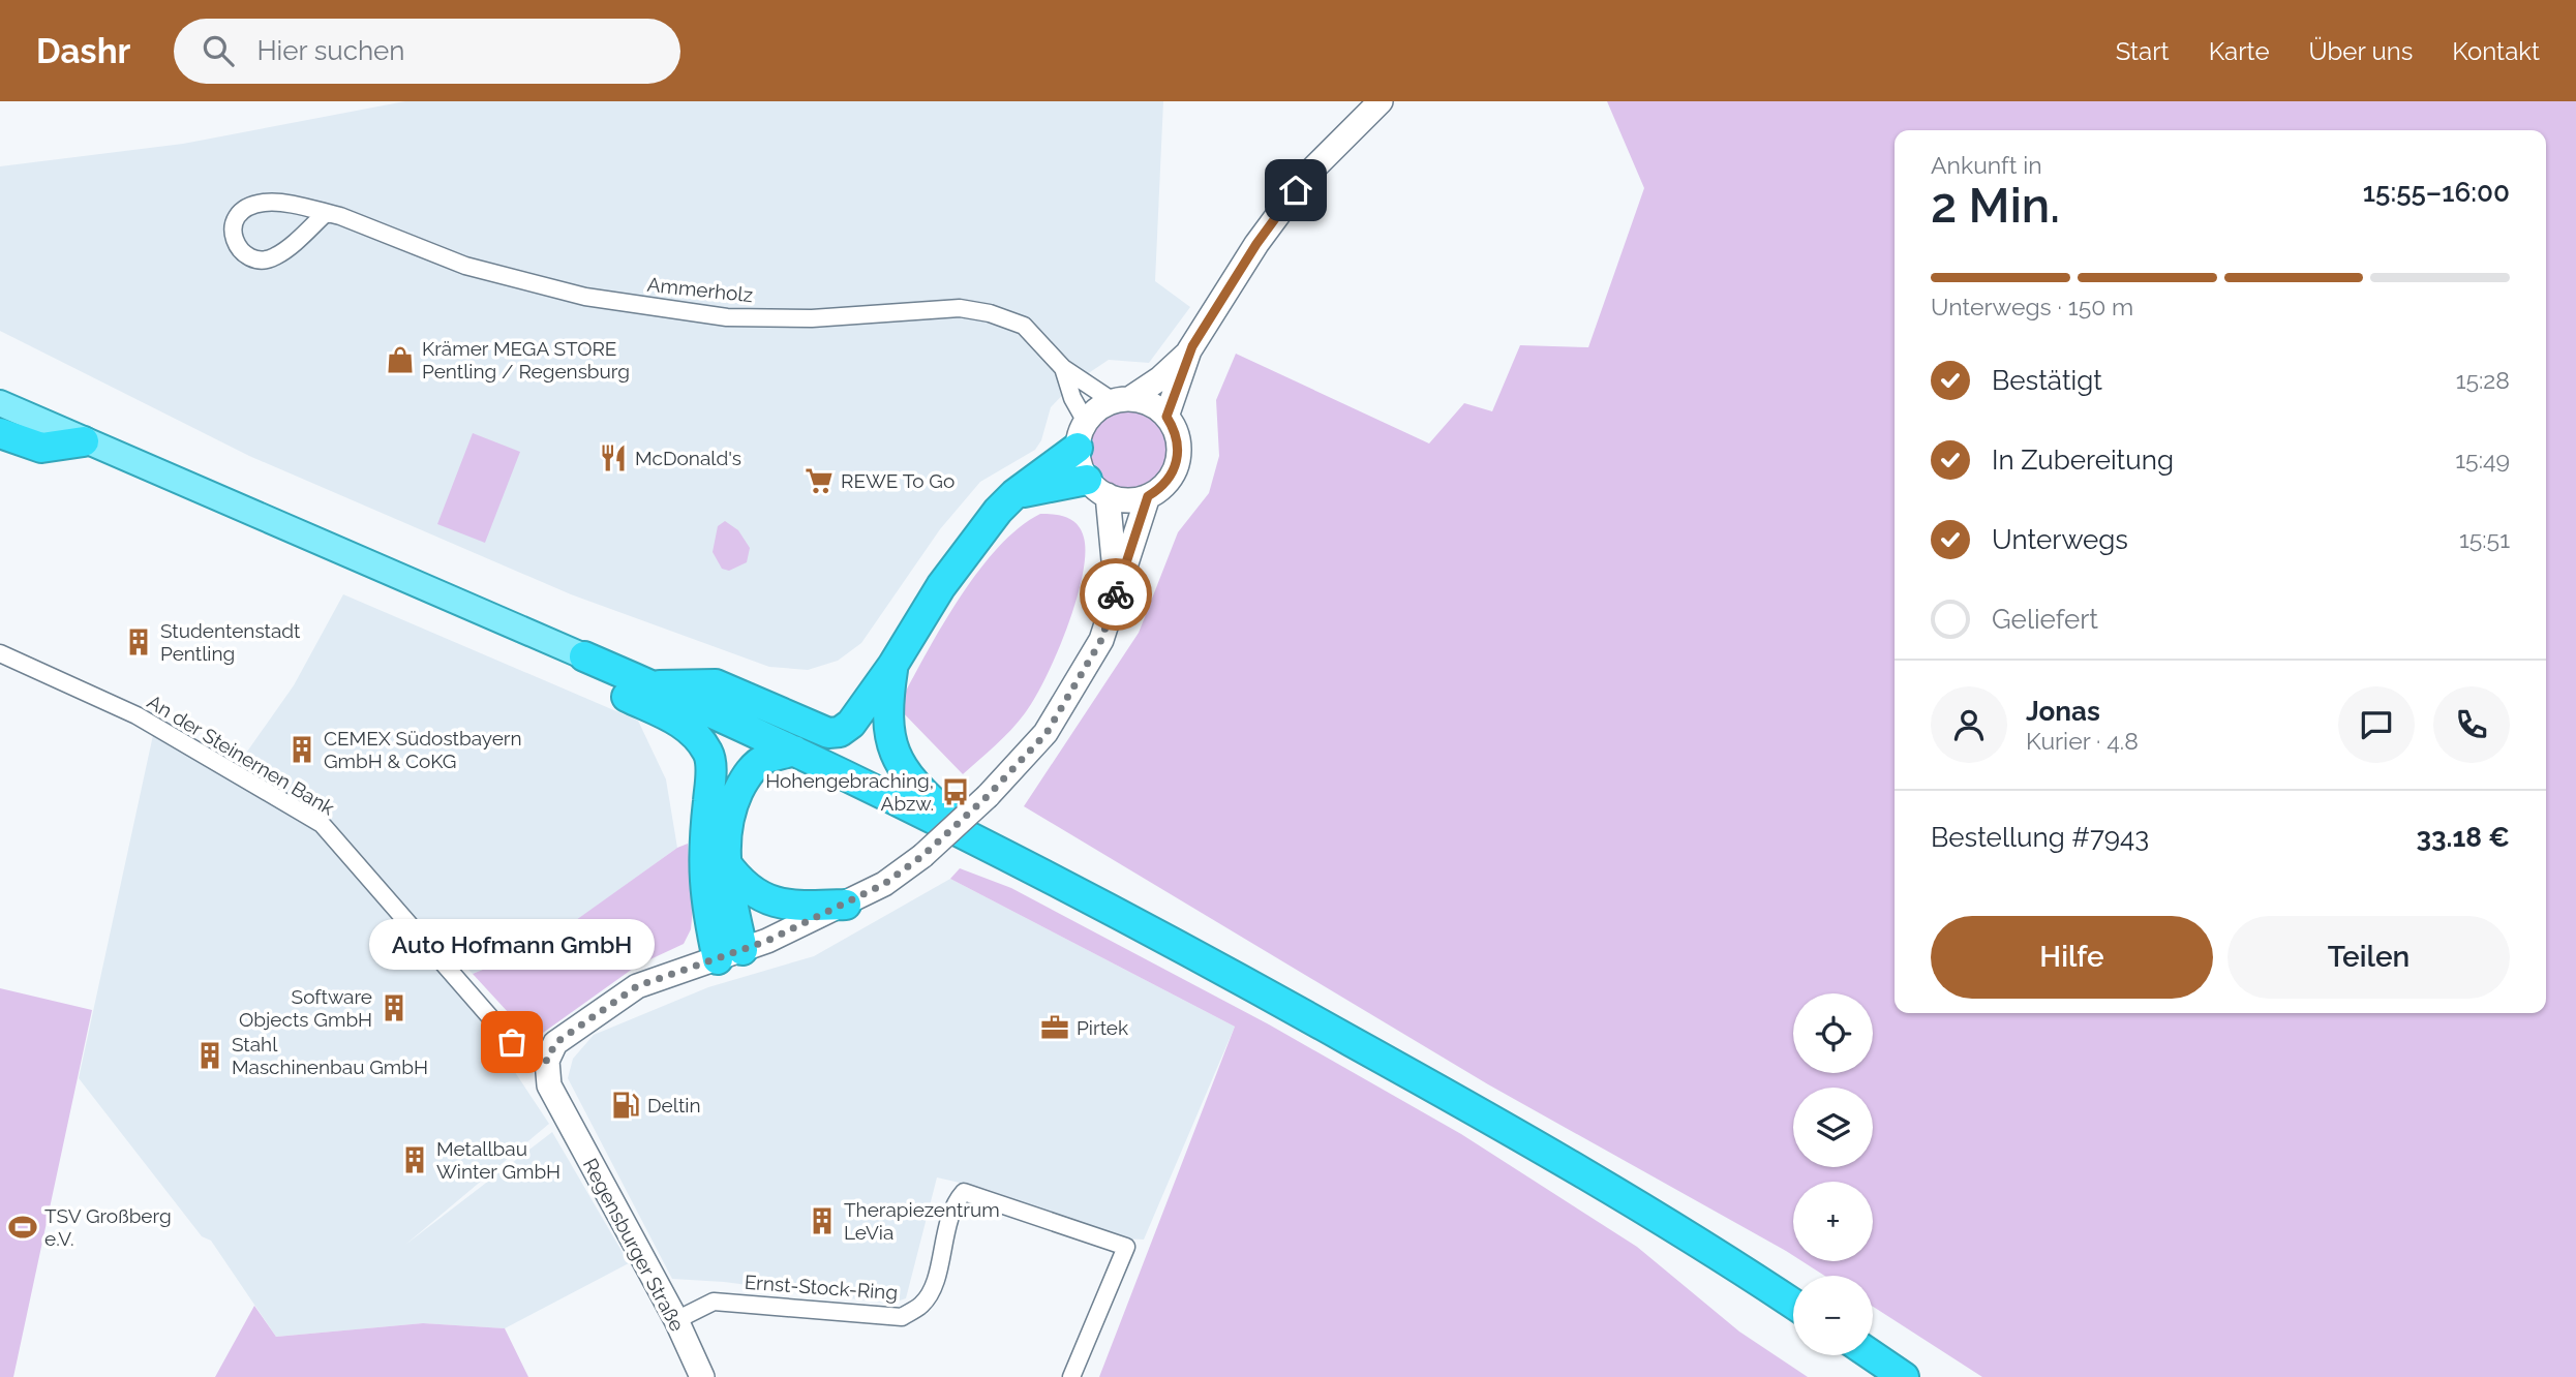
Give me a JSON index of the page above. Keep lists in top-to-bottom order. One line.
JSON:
{"streets":{"street":["Ammerholz","An der Steinernen Bank","Regensburger Straße","Ernst-Stock-Ring"]},"crossings":[["An der Steinernen Bank","Regensburger Straße"],["Regensburger Straße","Ernst-Stock-Ring"]],"places":{"shop":["Krämer MEGA STORE Pentling / Regensburg"],"restaurant":["McDonald's"],"supermarket":["REWE To Go"],"building":["Studentenstadt Pentling","CEMEX Südostbayern GmbH & CoKG","Software Objects GmbH","Stahl Maschinenbau GmbH","Metallbau Winter GmbH","Therapiezentrum LeVia"],"bus stop":["Hohengebraching, Abzw."],"office":["Pirtek"],"other":["Auto Hofmann GmbH"],"fuel station":["Deltin"],"sports":["TSV Großberg e.V."]},"page":{"header":"Dashr","search":"Hier suchen","nav":["Start","Karte","Über uns","Kontakt"],"heading":["2 Min.","Ankunft in","15:55–16:00"],"panel":["Jonas","Kurier · 4.8","Bestellung #7943","33.18 €"],"bar":"Unterwegs · 150 m","list":[["Bestätigt","15:28"],["In Zubereitung","15:49"],["Unterwegs","15:51"],"Geliefert"],"buttons":["Hilfe","Teilen"],"bubble":"Auto Hofmann GmbH","map_buttons":["+","−"]}}
